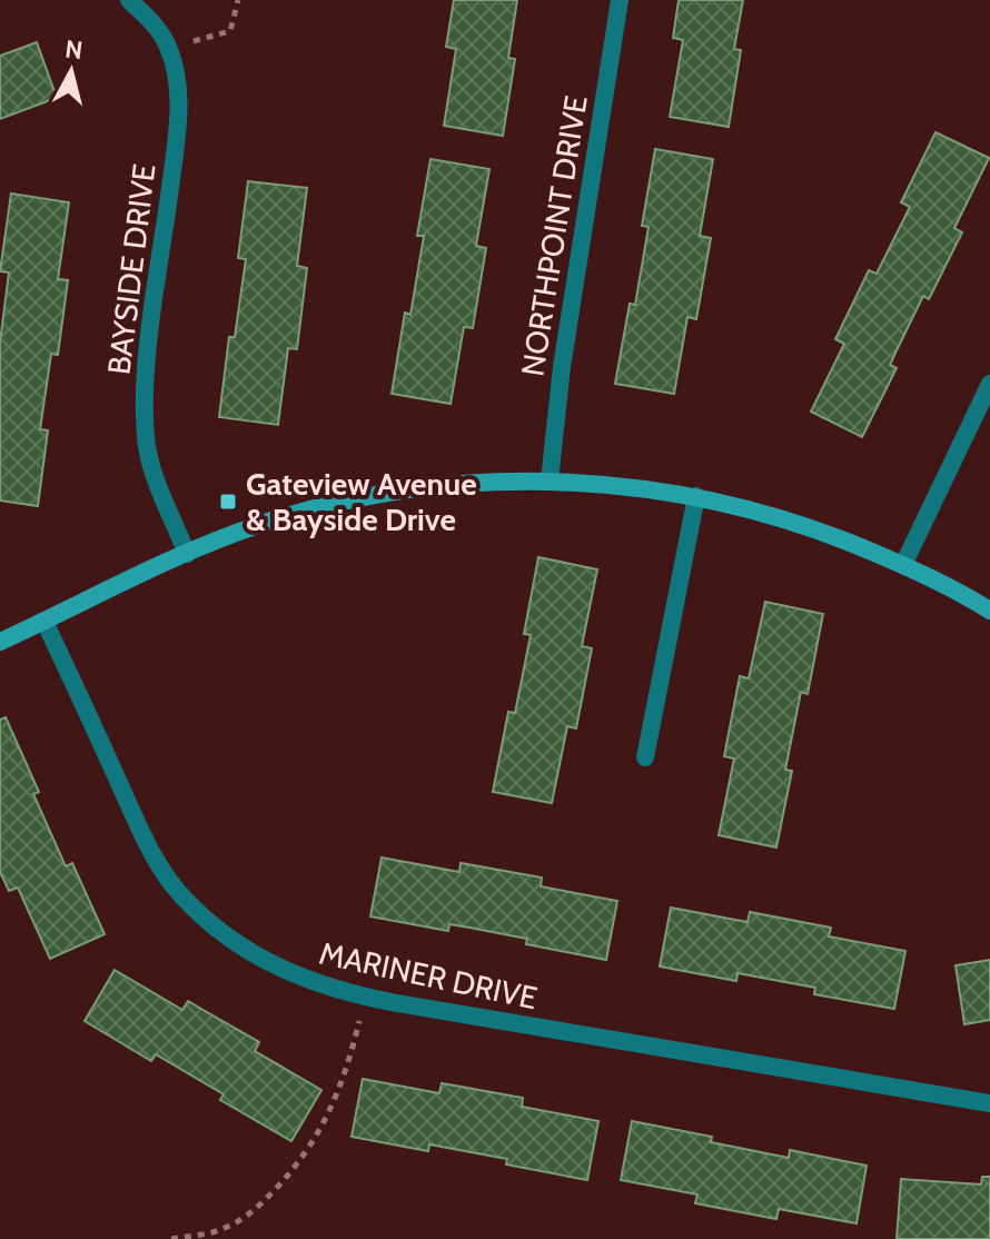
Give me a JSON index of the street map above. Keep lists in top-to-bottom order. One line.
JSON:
{"streets":{"street":["NORTHPOINT DRIVE","BAYSIDE DRIVE","MARINER DRIVE"]},"places":{"transit":["Gateview Avenue & Bayside Drive"]},"north":"top"}
